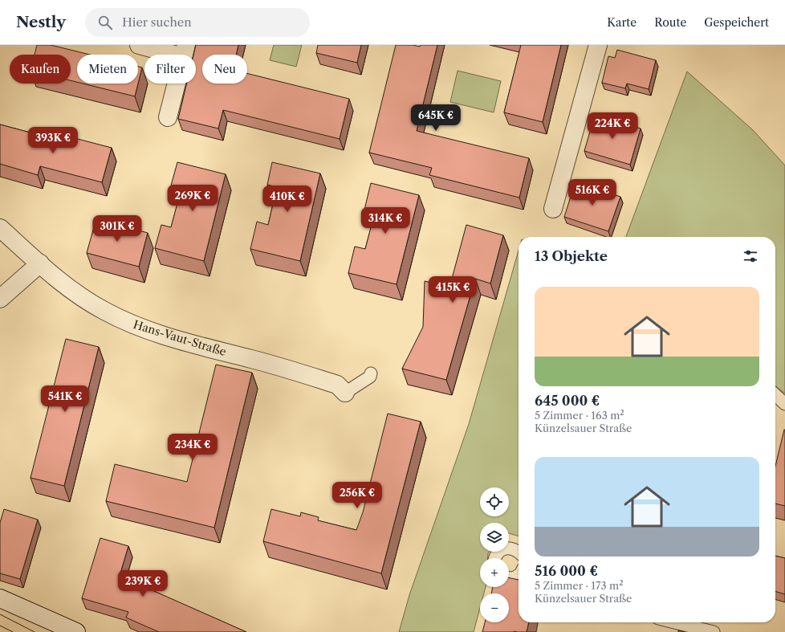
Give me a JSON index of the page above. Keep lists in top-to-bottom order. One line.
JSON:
{"streets":{"street":["Hans-Vaut-Straße"]},"page":{"header":"Nestly","search":"Hier suchen","nav":["Karte","Route","Gespeichert"],"chip":["Kaufen","Mieten","Filter","Neu"],"price":["645K €","224K €","393K €","516K €","269K €","410K €","314K €","301K €","415K €","541K €","234K €","256K €","239K €"],"heading":"13 Objekte","list":[{"name":"645 000 €","note":"5 Zimmer · 163 m² · Künzelsauer Straße"},{"name":"516 000 €","note":"5 Zimmer · 173 m² · Künzelsauer Straße"}],"map_buttons":["+","−"]}}
